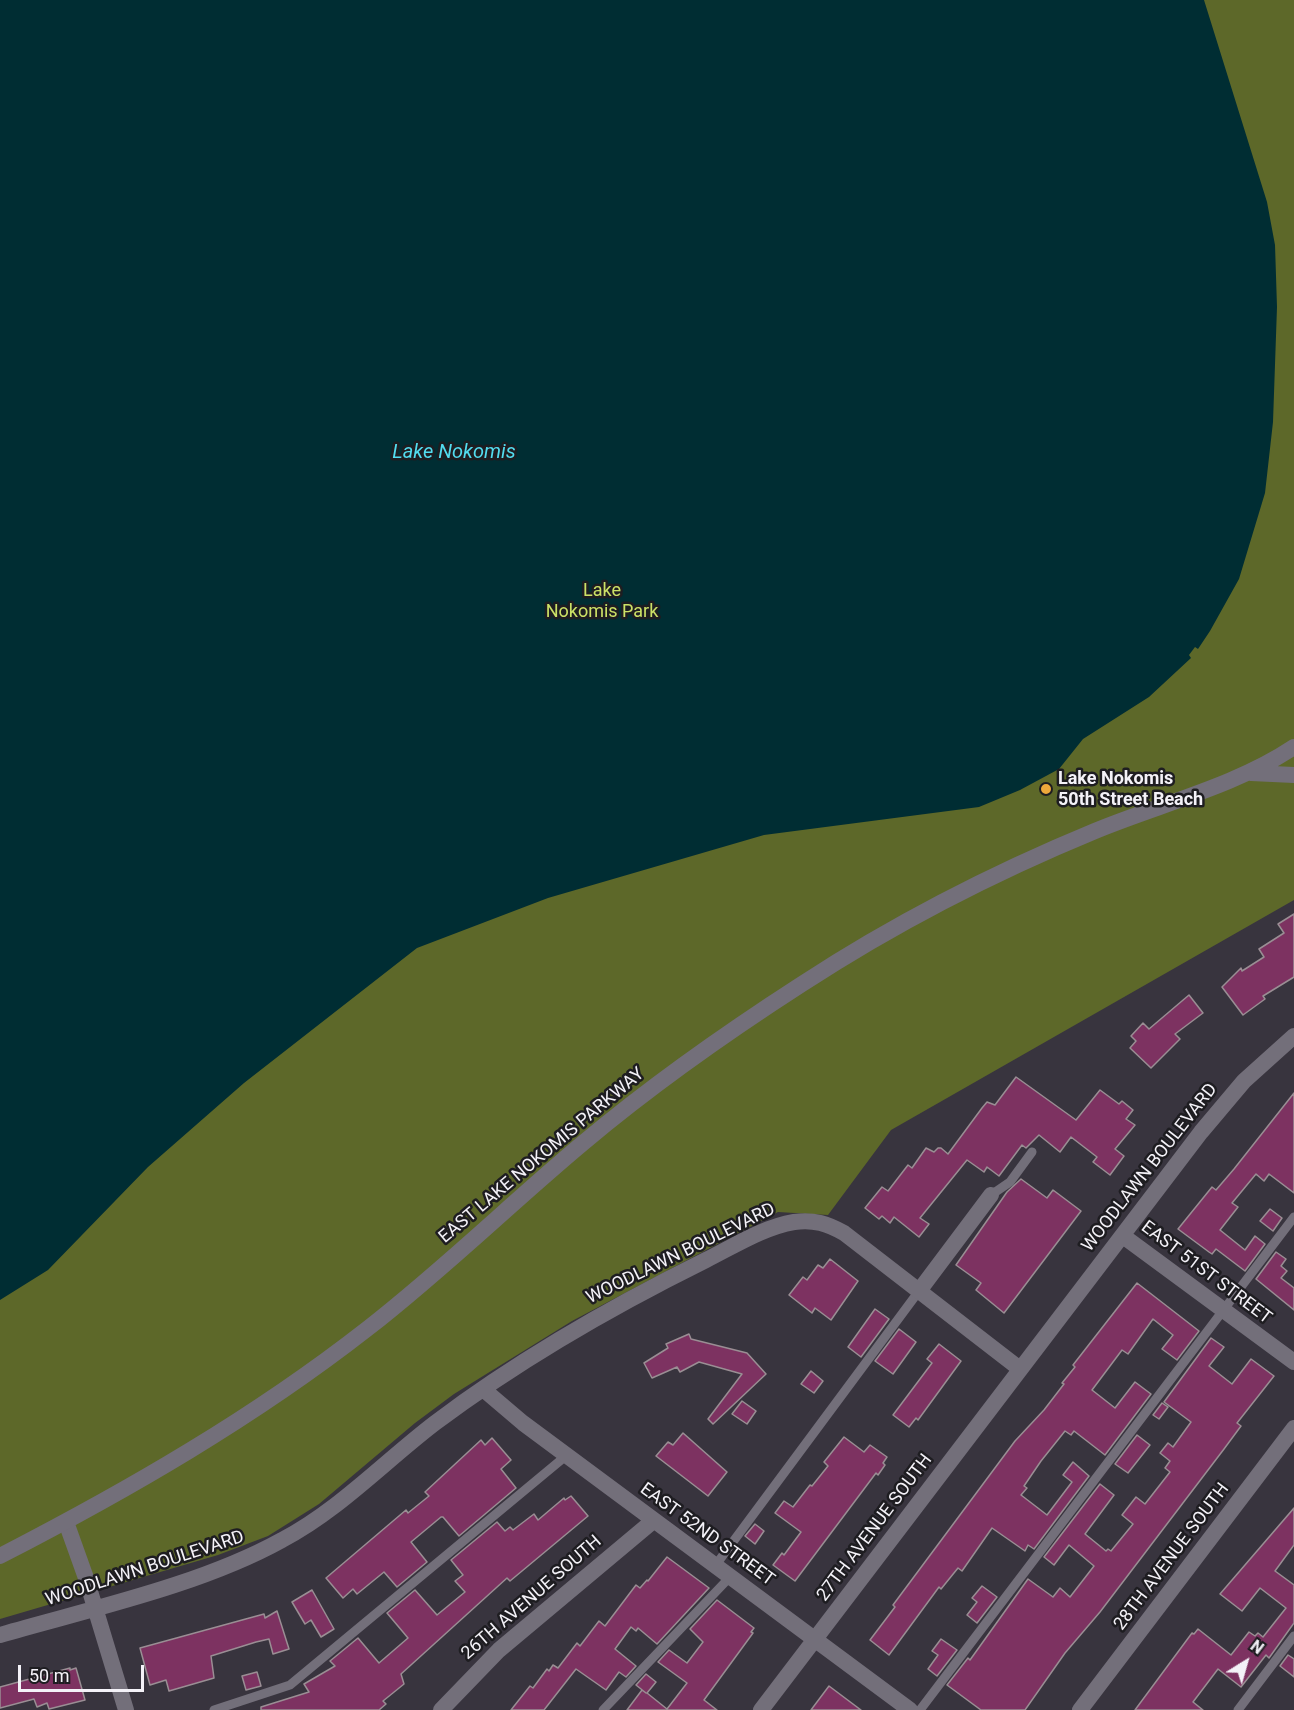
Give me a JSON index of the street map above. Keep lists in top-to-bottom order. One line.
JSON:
{"streets":{"street":["EAST LAKE NOKOMIS PARKWAY","WOODLAWN BOULEVARD","EAST 51ST STREET","27TH AVENUE SOUTH","EAST 52ND STREET","28TH AVENUE SOUTH","26TH AVENUE SOUTH"]},"crossings":[["WOODLAWN BOULEVARD","EAST 51ST STREET"],["WOODLAWN BOULEVARD","27TH AVENUE SOUTH"],["WOODLAWN BOULEVARD","EAST 52ND STREET"],["27TH AVENUE SOUTH","EAST 52ND STREET"],["EAST 52ND STREET","26TH AVENUE SOUTH"]],"water":["Lake Nokomis"],"parks":["Lake Nokomis Park"],"places":["Lake Nokomis 50th Street Beach"],"scale_bar":"50 m","north":"top right"}
